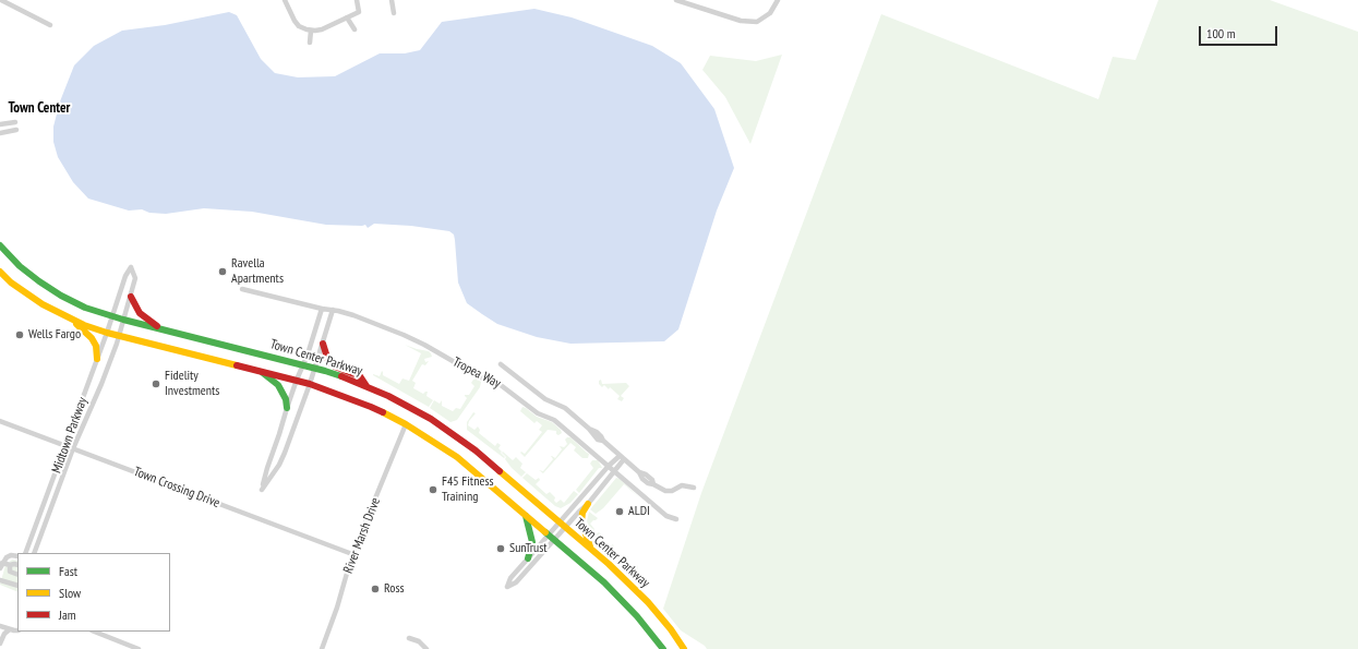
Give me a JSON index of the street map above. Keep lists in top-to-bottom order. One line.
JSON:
{"streets":{"main road":["Town Center Parkway"],"street":["Tropea Way","Midtown Parkway","Town Crossing Drive","River Marsh Drive"]},"crossings":[["Town Center Parkway","Midtown Parkway"],["Town Center Parkway","River Marsh Drive"],["Midtown Parkway","Town Crossing Drive"],["Town Crossing Drive","River Marsh Drive"]],"districts":["Town Center"],"places":["Ravella Apartments","Wells Fargo","Fidelity Investments","F45 Fitness Training","ALDI","SunTrust","Ross"],"legend":["Fast","Slow","Jam"],"scale_bar":"100 m"}
